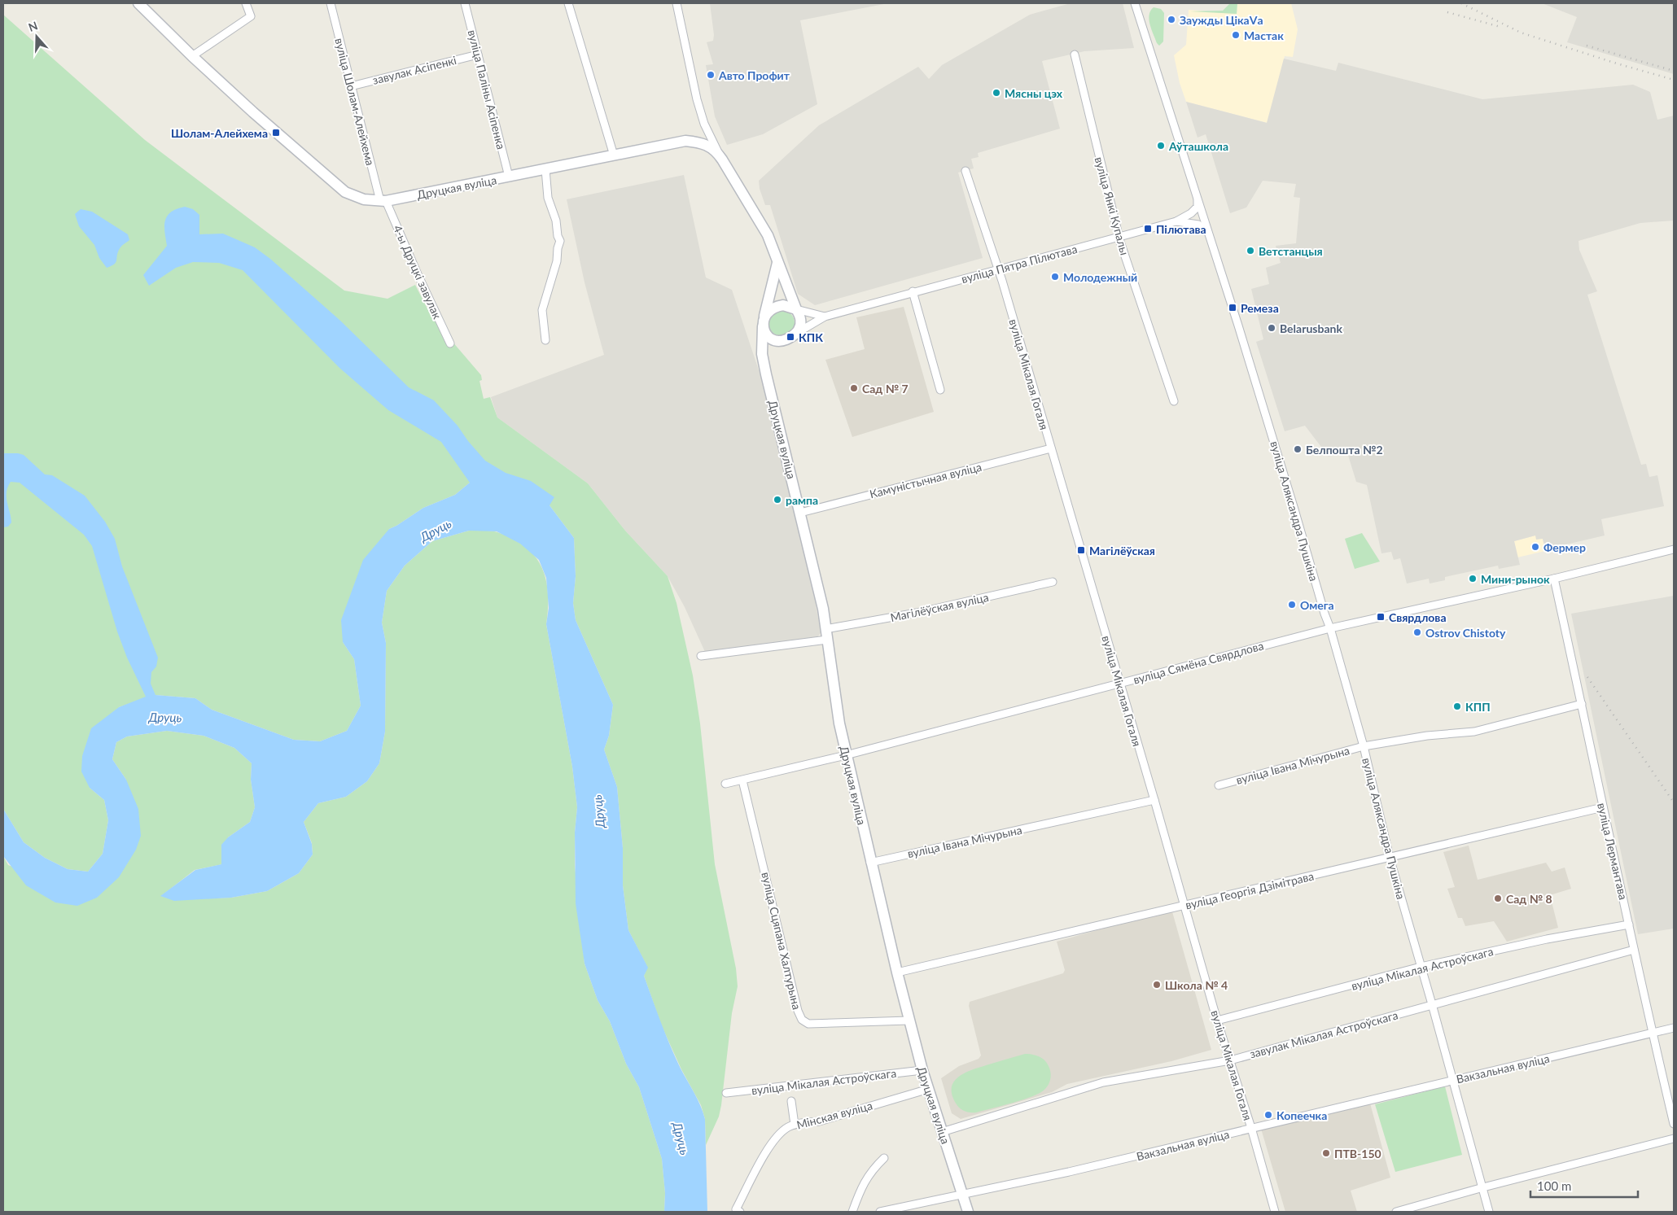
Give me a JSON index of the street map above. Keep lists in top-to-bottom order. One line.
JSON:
{"streets":{"main road":["Друцкая вуліца"],"street":["завулак Асіпенкі","вуліца Паліны Асіпенка","вуліца Шолам-Алейхема","вуліца Янкі Купалы","вуліца Пятра Пілютава","4-ы Друцкі завулак","вуліца Мікалая Гогаля","Камуністычная вуліца","вуліца Аляксандра Пушкіна","Магілёўская вуліца","вуліца Сямёна Свярдлова","вуліца Івана Мічурына","вуліца Лермантава","вуліца Георгія Дзімітрава","вуліца Сцяпана Халтурына","вуліца Мікалая Астроўскага","завулак Мікалая Астроўскага","Вакзальная вуліца","Мінская вуліца"]},"crossings":[["завулак Асіпенкі","вуліца Паліны Асіпенка"],["завулак Асіпенкі","вуліца Шолам-Алейхема"],["вуліца Паліны Асіпенка","Друцкая вуліца"],["вуліца Шолам-Алейхема","Друцкая вуліца"],["вуліца Шолам-Алейхема","4-ы Друцкі завулак"],["Друцкая вуліца","вуліца Пятра Пілютава"],["Друцкая вуліца","4-ы Друцкі завулак"],["Друцкая вуліца","Камуністычная вуліца"],["Друцкая вуліца","Магілёўская вуліца"],["Друцкая вуліца","вуліца Сямёна Свярдлова"],["Друцкая вуліца","вуліца Івана Мічурына"],["Друцкая вуліца","вуліца Георгія Дзімітрава"],["Друцкая вуліца","вуліца Сцяпана Халтурына"],["Друцкая вуліца","вуліца Мікалая Астроўскага"],["Друцкая вуліца","завулак Мікалая Астроўскага"],["Друцкая вуліца","Вакзальная вуліца"],["Друцкая вуліца","Мінская вуліца"],["вуліца Янкі Купалы","вуліца Пятра Пілютава"],["вуліца Пятра Пілютава","вуліца Мікалая Гогаля"],["вуліца Пятра Пілютава","вуліца Аляксандра Пушкіна"],["вуліца Мікалая Гогаля","Камуністычная вуліца"],["вуліца Мікалая Гогаля","вуліца Сямёна Свярдлова"],["вуліца Мікалая Гогаля","вуліца Івана Мічурына"],["вуліца Мікалая Гогаля","вуліца Георгія Дзімітрава"],["вуліца Мікалая Гогаля","вуліца Мікалая Астроўскага"],["вуліца Мікалая Гогаля","завулак Мікалая Астроўскага"],["вуліца Мікалая Гогаля","Вакзальная вуліца"],["вуліца Аляксандра Пушкіна","вуліца Сямёна Свярдлова"],["вуліца Аляксандра Пушкіна","вуліца Івана Мічурына"],["вуліца Аляксандра Пушкіна","вуліца Георгія Дзімітрава"],["вуліца Аляксандра Пушкіна","вуліца Мікалая Астроўскага"],["вуліца Аляксандра Пушкіна","завулак Мікалая Астроўскага"],["вуліца Аляксандра Пушкіна","Вакзальная вуліца"],["вуліца Сямёна Свярдлова","вуліца Лермантава"],["вуліца Сямёна Свярдлова","вуліца Сцяпана Халтурына"],["вуліца Івана Мічурына","вуліца Лермантава"],["вуліца Лермантава","вуліца Георгія Дзімітрава"],["вуліца Лермантава","вуліца Мікалая Астроўскага"],["вуліца Лермантава","завулак Мікалая Астроўскага"],["вуліца Лермантава","Вакзальная вуліца"]],"water":["Друць"],"places":{"other":["Заужды ЦікаVа","Мастак","Авто Профит","Мясны цэх","Аўташкола","Ветстанцыя","Молодежный","Belarusbank","Сад № 7","Белпошта №2","рампа","Фермер","Мини-рынок","Омега","Ostrov Chistoty","КПП","Сад № 8","Школа № 4","Копеечка","ПТВ-150"],"transit":["Шолам-Алейхема","Пілютава","Ремеза","КПК","Магілёўская","Свярдлова"]},"scale_bar":"100 m","north":"top"}
